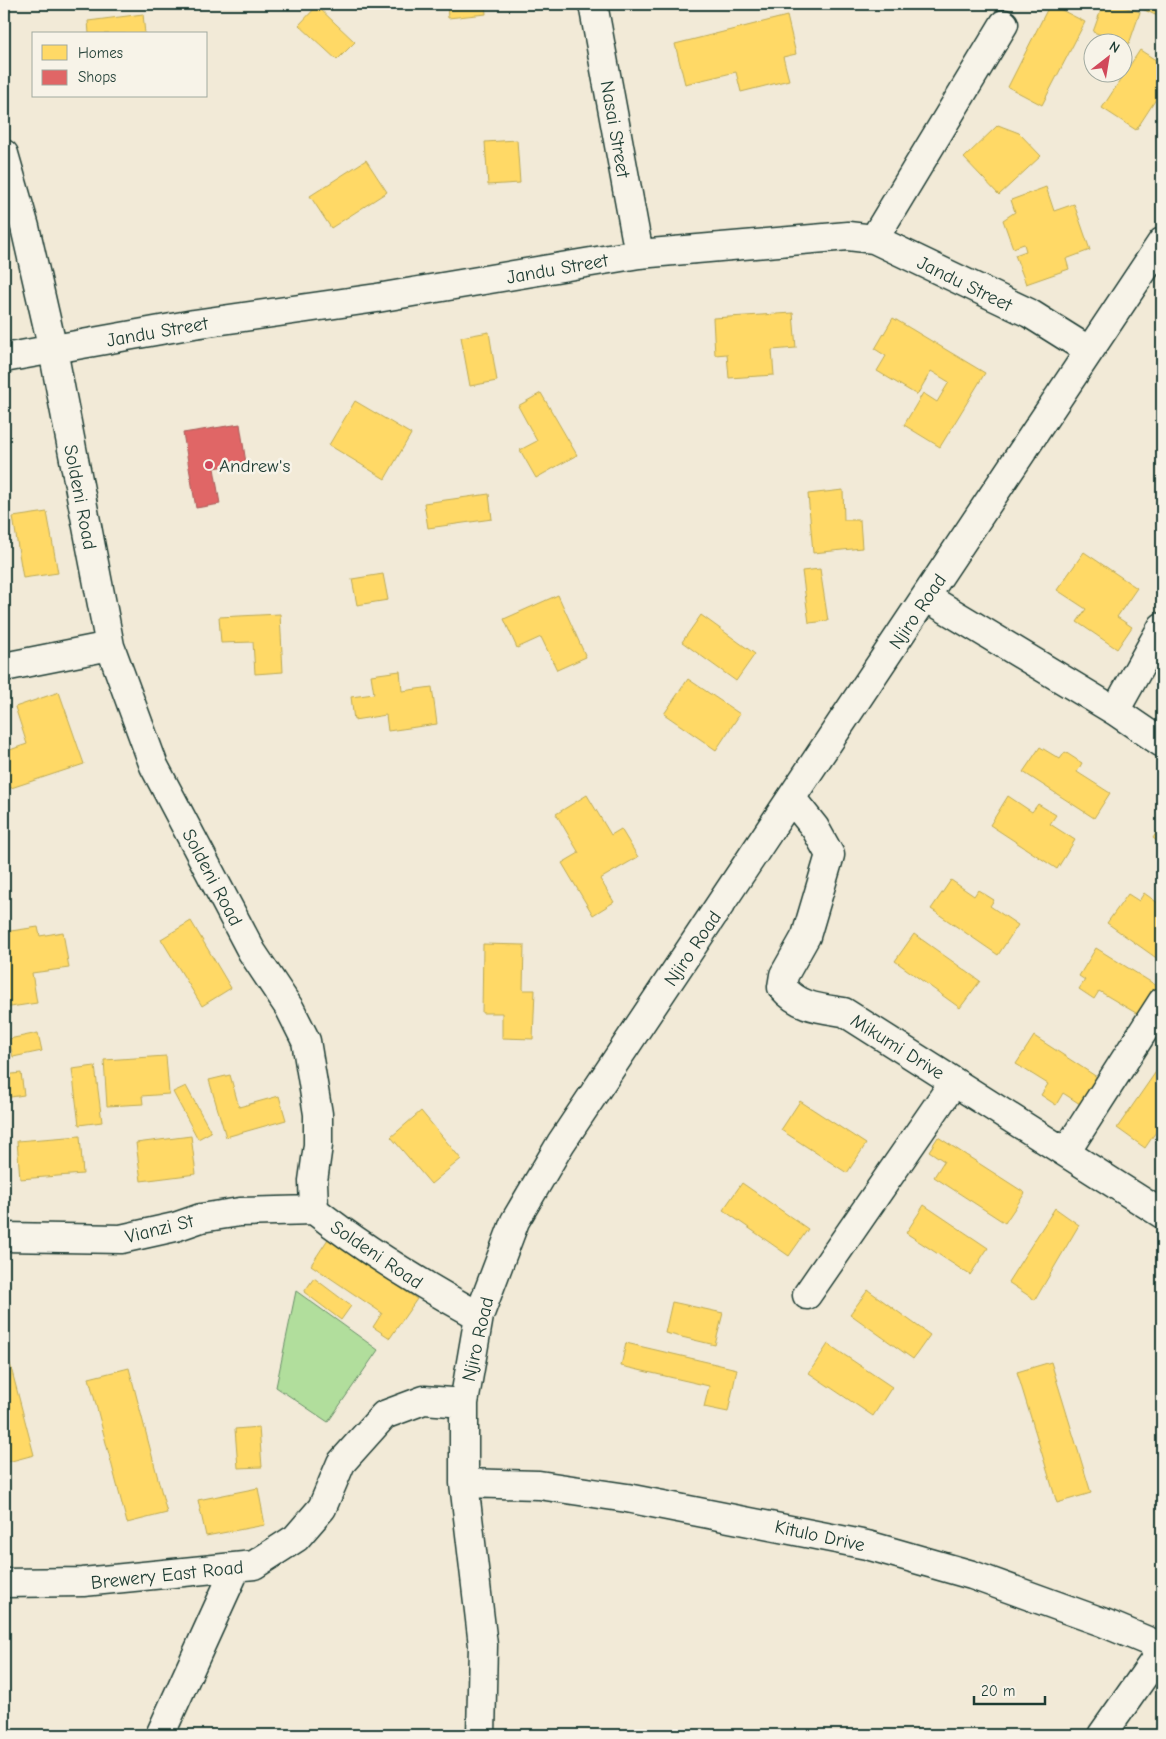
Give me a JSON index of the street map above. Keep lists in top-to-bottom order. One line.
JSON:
{"streets":{"street":["Nasai Street","Jandu Street","Soldeni Road","Njiro Road","Mikumi Drive","Vianzi St","Kitulo Drive","Brewery East Road"]},"crossings":[["Nasai Street","Jandu Street"],["Jandu Street","Soldeni Road"],["Jandu Street","Njiro Road"],["Soldeni Road","Njiro Road"],["Soldeni Road","Vianzi St"],["Njiro Road","Mikumi Drive"],["Njiro Road","Kitulo Drive"],["Njiro Road","Brewery East Road"]],"places":["Andrew's"],"legend":["Homes","Shops"],"scale_bar":"20 m","north":"top right"}
